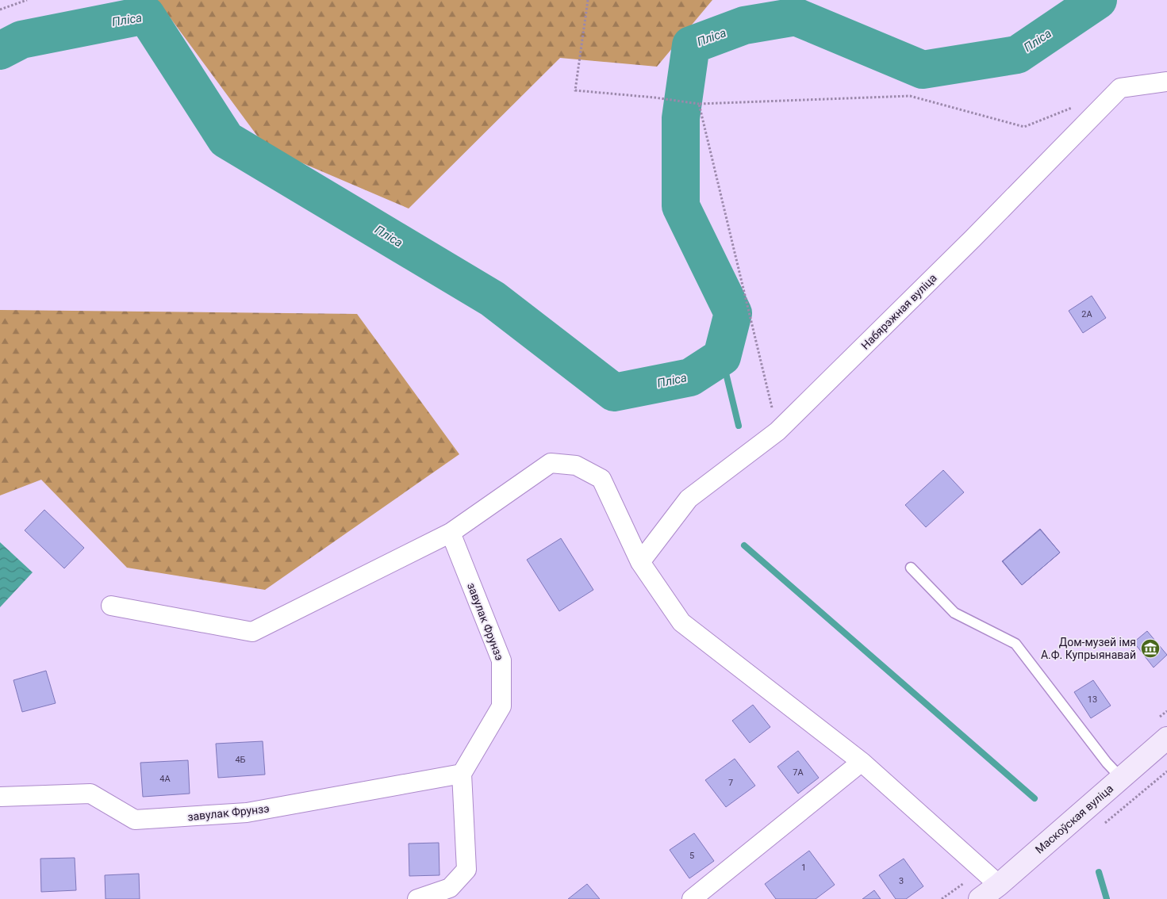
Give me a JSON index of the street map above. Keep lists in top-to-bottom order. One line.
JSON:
{"streets":{"main road":["Маскоўская вуліца"],"street":["Набярэжная вуліца","завулак Фрунзэ"]},"water":["Пліса"],"places":{"museum":["Дом-музей імя А.Ф. Купрыянавай"]},"house_numbers":["2А","13","4Б","7А","4А","7","5","1","3"]}
